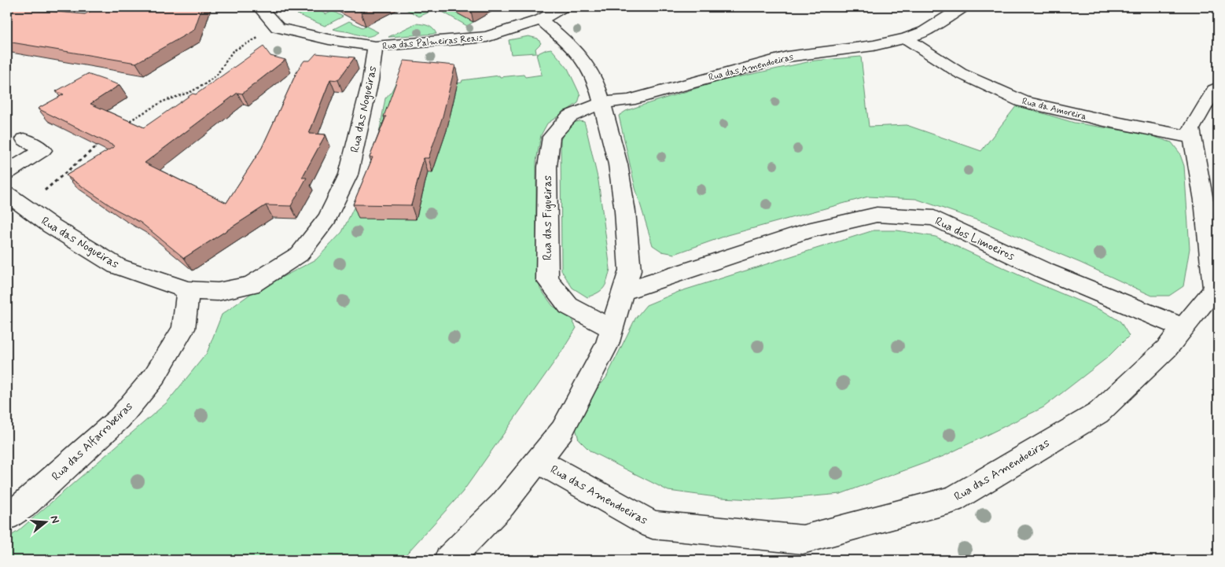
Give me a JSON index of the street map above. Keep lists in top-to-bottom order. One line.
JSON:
{"streets":{"street":["Rua das Palmeiras Reais","Rua das Amendoeiras","Rua da Amoreira","Rua das Nogueiras","Rua das Figueiras","Rua dos Limoeiros","Rua das Alfarrobeiras"]},"crossings":[["Rua das Palmeiras Reais","Rua das Nogueiras"],["Rua das Amendoeiras","Rua da Amoreira"],["Rua das Amendoeiras","Rua das Figueiras"],["Rua das Amendoeiras","Rua dos Limoeiros"],["Rua das Nogueiras","Rua das Alfarrobeiras"]],"north":"right"}
